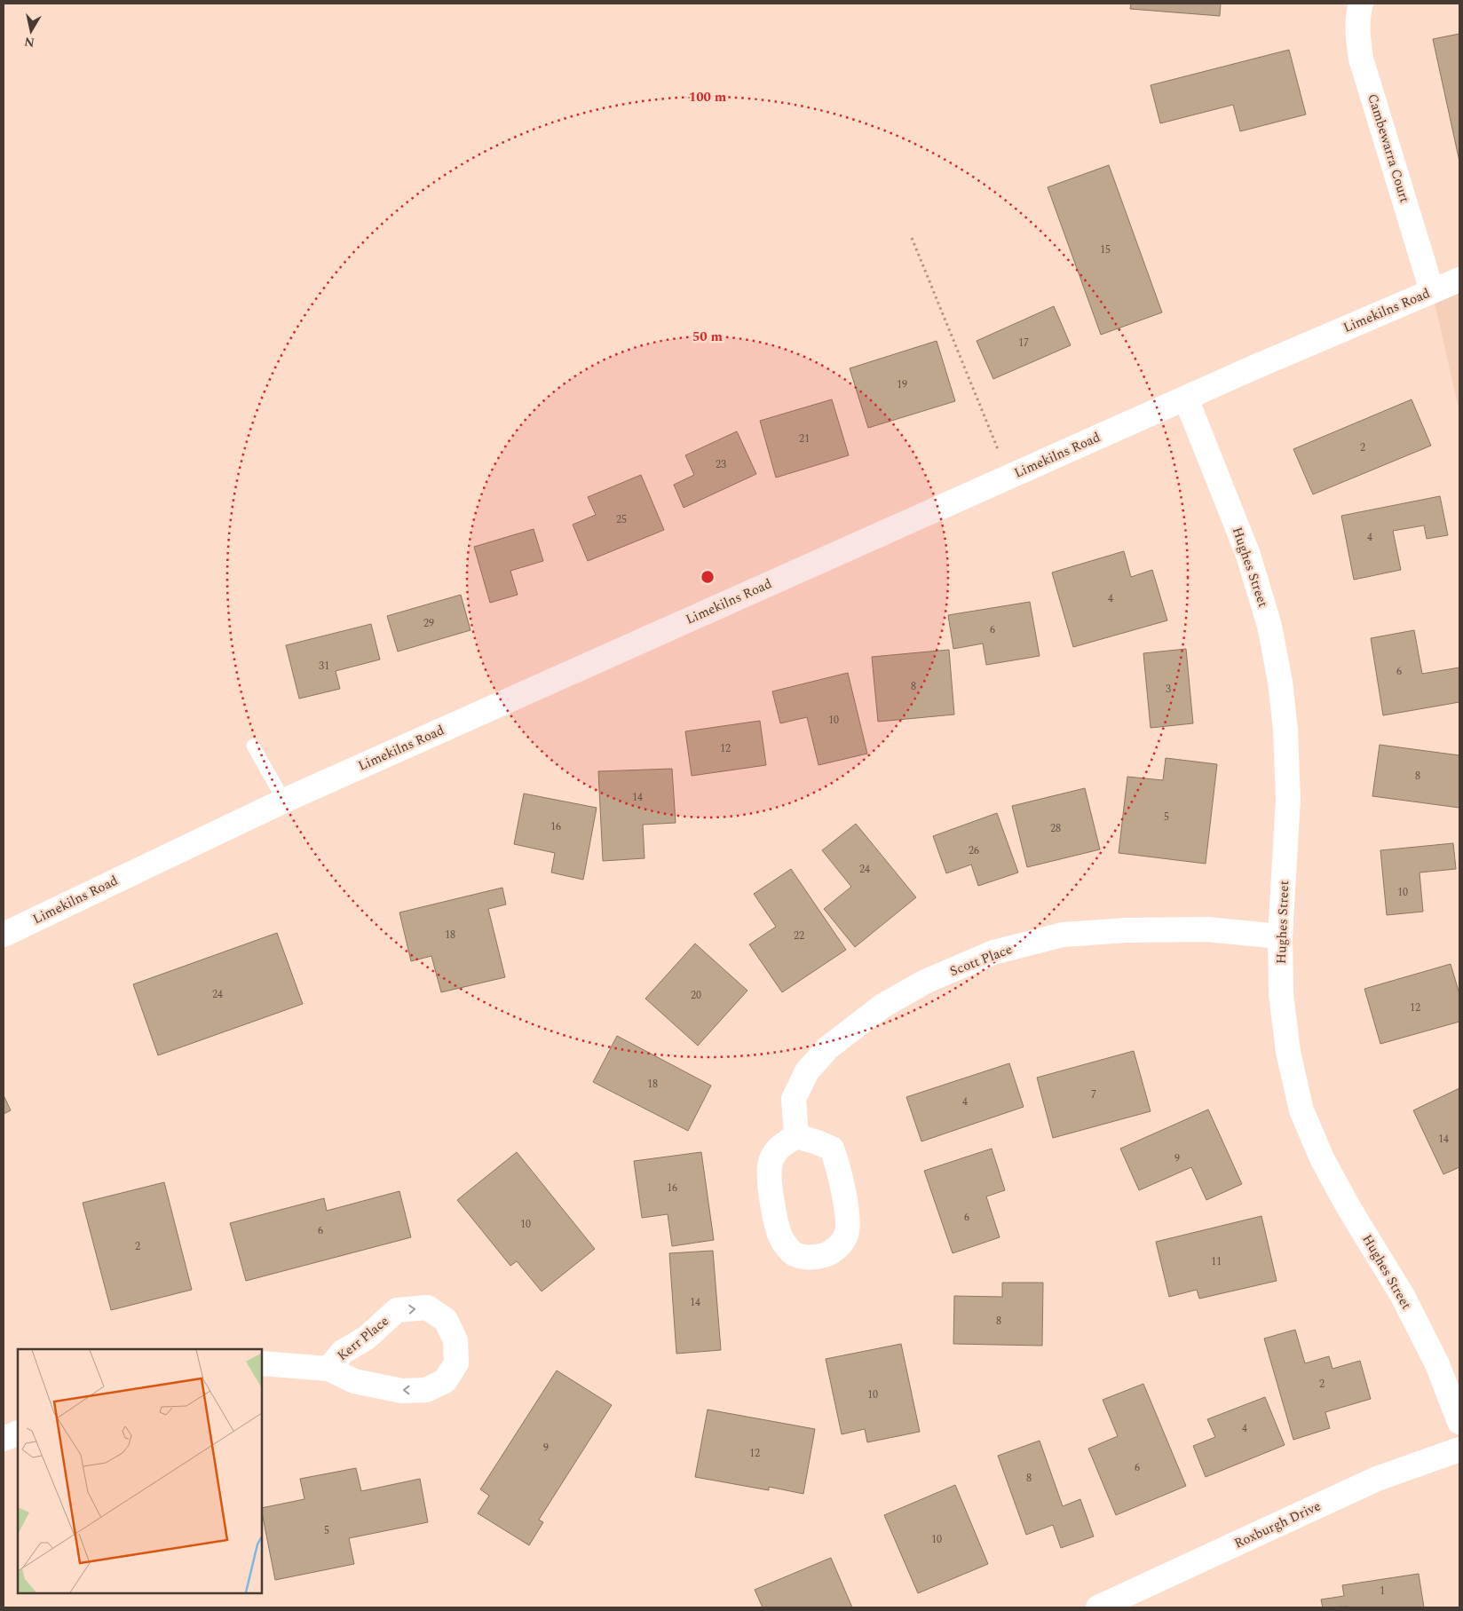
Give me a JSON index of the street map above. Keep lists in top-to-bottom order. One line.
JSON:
{"streets":{"street":["Cambewarra Court","Limekilns Road","Hughes Street","Scott Place","Kerr Place","Roxburgh Drive"]},"crossings":[["Cambewarra Court","Limekilns Road"],["Limekilns Road","Hughes Street"],["Hughes Street","Scott Place"]],"house_numbers":["15","17","19","21","2","23","25","4","4","29","6","31","6","8","3","10","12","8","14","5","16","28","26","24","10","18","22","24","20","12","18","7","4","14","9","16","6","10","6","2","11","14","8","2","10","4","9","12","6","8","5","10","1"],"north":"bottom","rings":["100 m","50 m"]}
